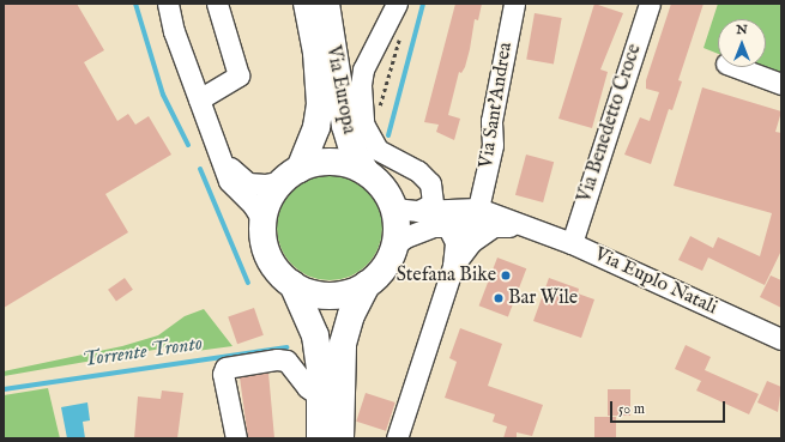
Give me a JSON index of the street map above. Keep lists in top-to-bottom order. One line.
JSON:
{"streets":{"main road":["Via Europa"],"street":["Via Sant'Andrea","Via Benedetto Croce","Via Euplo Natali"]},"crossings":[["Via Europa","Via Euplo Natali"],["Via Sant'Andrea","Via Euplo Natali"],["Via Benedetto Croce","Via Euplo Natali"]],"water":["Torrente Tronto"],"places":["Stefana Bike","Bar Wile"],"scale_bar":"50 m","north":"top"}
